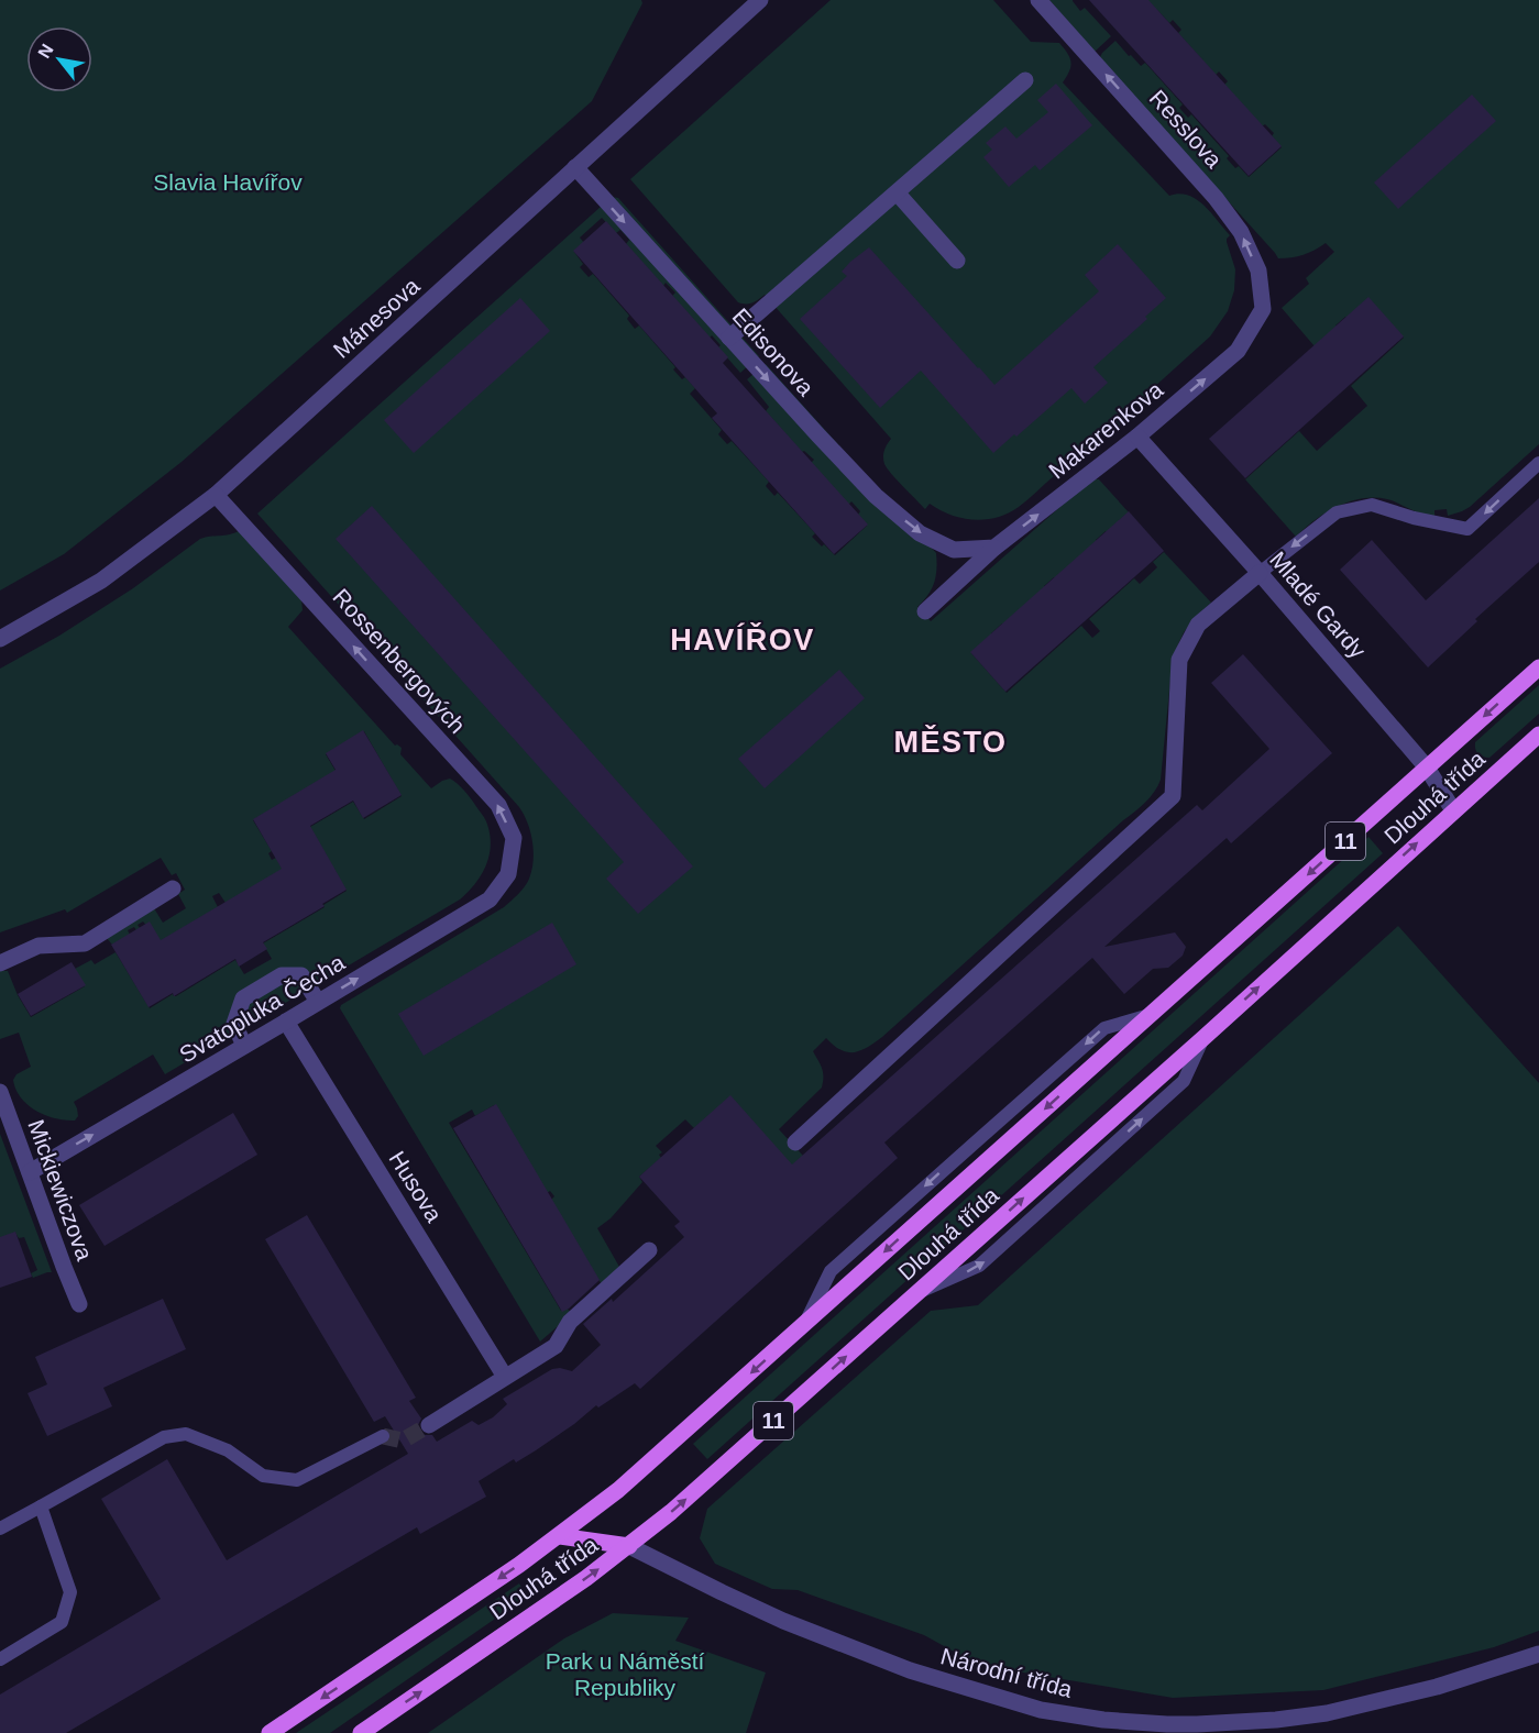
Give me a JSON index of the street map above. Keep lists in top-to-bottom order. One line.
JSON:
{"streets":{"main road":["Dlouhá třída","11","Národní třída"],"street":["Resslova","Mánesova","Edisonova","Makarenkova","Mladé Gardy","Rossenbergových","Svatopluka Čecha","Husova","Mickiewiczova"]},"crossings":[["Resslova","Makarenkova"],["Mánesova","Edisonova"],["Mánesova","Rossenbergových"],["Edisonova","Makarenkova"],["Makarenkova","Mladé Gardy"],["Mladé Gardy","Dlouhá třída"],["Rossenbergových","Svatopluka Čecha"],["Dlouhá třída","11"],["Dlouhá třída","Národní třída"],["11","Národní třída"],["Svatopluka Čecha","Husova"],["Svatopluka Čecha","Mickiewiczova"]],"one_way":["Resslova","Edisonova","Makarenkova","Rossenbergových","Svatopluka Čecha"],"districts":["HAVÍŘOV","MĚSTO"],"parks":["Slavia Havířov","Park u Náměstí Republiky"],"north":"top left"}
